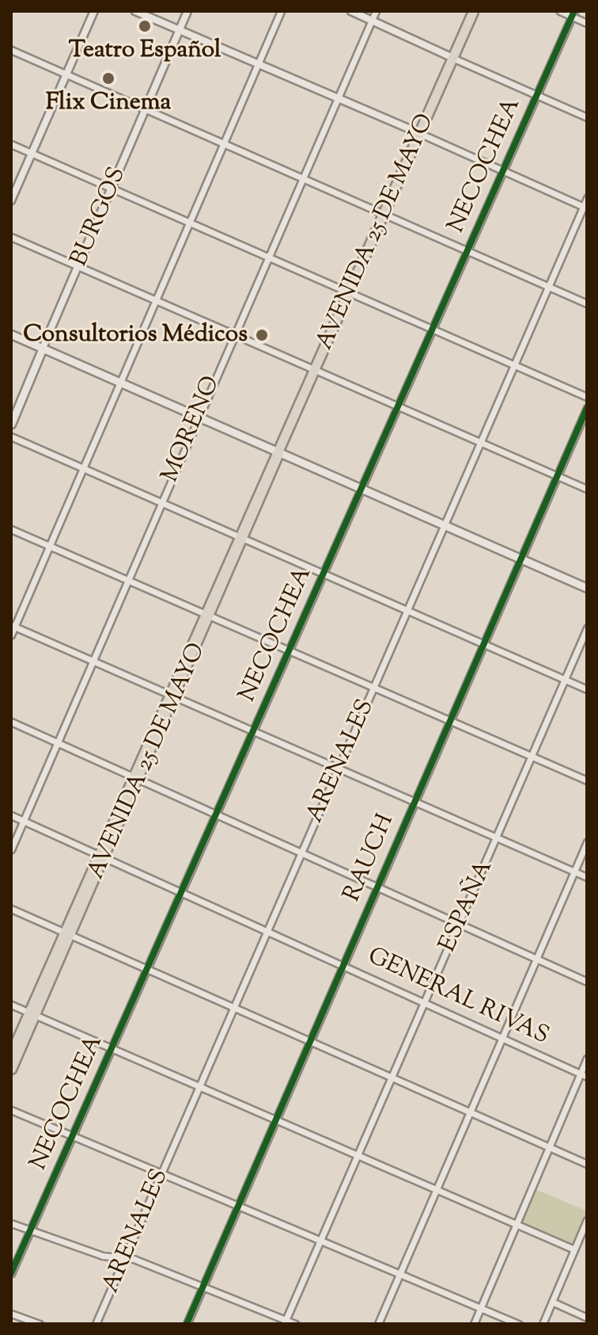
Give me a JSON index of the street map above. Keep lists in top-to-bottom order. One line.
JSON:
{"streets":{"main road":["BURGOS","AVENIDA 25 DE MAYO"],"street":["NECOCHEA","MORENO","ARENALES","RAUCH","ESPAÑA","GENERAL RIVAS"]},"crossings":[["NECOCHEA","GENERAL RIVAS"],["AVENIDA 25 DE MAYO","GENERAL RIVAS"],["MORENO","GENERAL RIVAS"],["ARENALES","GENERAL RIVAS"],["RAUCH","GENERAL RIVAS"],["ESPAÑA","GENERAL RIVAS"]],"places":["Teatro Español","Flix Cinema","Consultorios Médicos"]}
